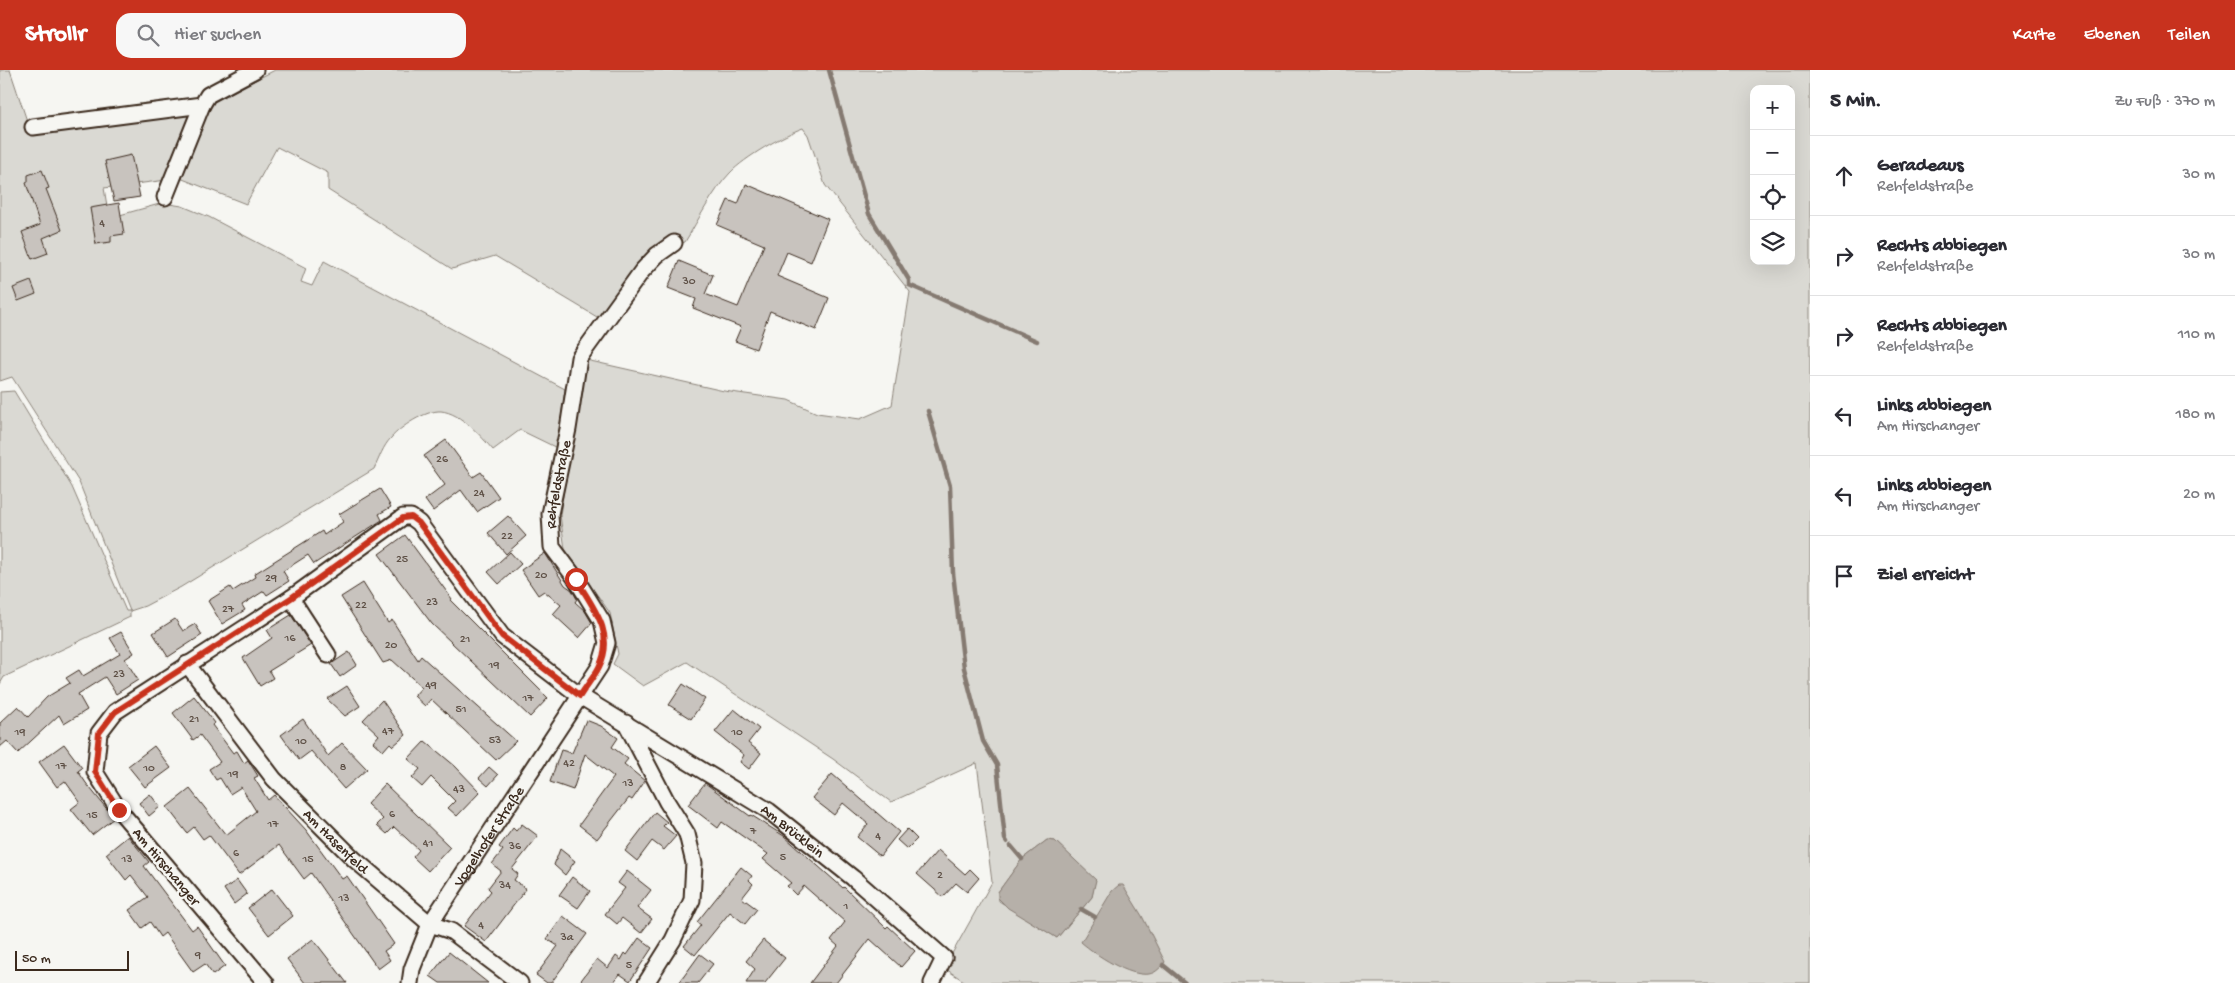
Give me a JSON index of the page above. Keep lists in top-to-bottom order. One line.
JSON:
{"streets":{"street":["Rehfeldstraße","Am Brücklein","Vogelhofer Straße","Am Hasenfeld","Am Hirschanger"]},"crossings":[["Rehfeldstraße","Vogelhofer Straße"],["Rehfeldstraße","Am Hirschanger"],["Vogelhofer Straße","Am Hasenfeld"],["Vogelhofer Straße","Am Hirschanger"],["Am Hasenfeld","Am Hirschanger"]],"house_numbers":["4","30","26","24","22","25","20","29","23","22","27","16","21","20","19","23","49","17","51","21","47","19","10","53","10","42","17","8","10","19","13","43","6","15","17","7","4","41","36","6","5","13","15","2","34","13","1","4","3a","9","5"],"scale_bar":"50 m","page":{"header":"Strollr","search":"Hier suchen","nav":["Karte","Ebenen","Teilen"],"heading":["5 Min.","Zu Fuß · 370 m"],"map_buttons":["+","−"],"list":[["Geradeaus","Rehfeldstraße","30 m"],["Rechts abbiegen","Rehfeldstraße","30 m"],["Rechts abbiegen","Rehfeldstraße","110 m"],["Links abbiegen","Am Hirschanger","180 m"],["Links abbiegen","Am Hirschanger","20 m"],"Ziel erreicht"],"scale":"50 m"}}
